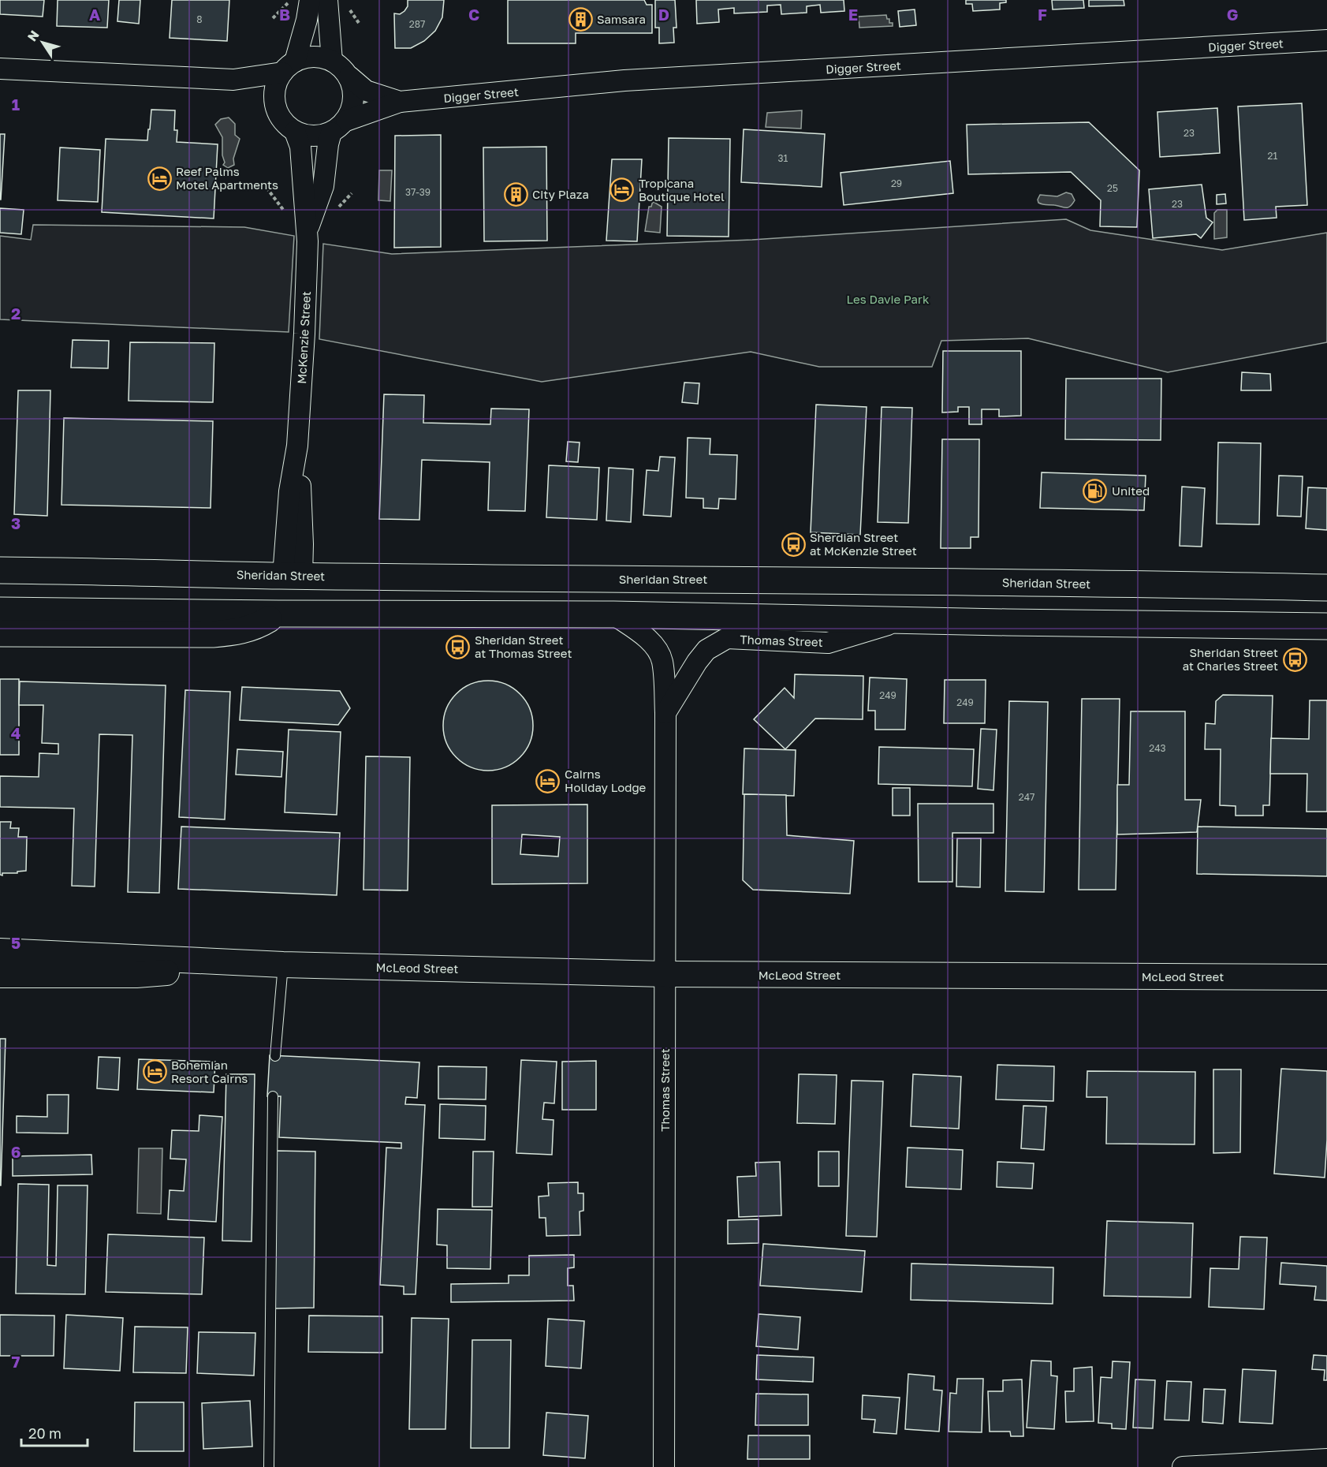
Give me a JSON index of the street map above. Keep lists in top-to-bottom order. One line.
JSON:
{"streets":{"highway":["Sheridan Street"],"street":["Digger Street","McKenzie Street","Thomas Street","McLeod Street"]},"crossings":[["Digger Street","McKenzie Street"],["McKenzie Street","Sheridan Street"],["Thomas Street","McLeod Street"]],"parks":["Les Davie Park"],"places":{"building":["Samsara","City Plaza"],"hotel":["Reef Palms Motel Apartments","Tropicana Boutique Hotel","Cairns Holiday Lodge","Bohemian Resort Cairns"],"fuel station":["United"],"bus stop":["Sherdian Street at McKenzie Street","Sheridan Street at Thomas Street","Sheridan Street at Charles Street"]},"house_numbers":["8","287","23","21","31","29","25","37-39","23","249","249","243","247"],"scale_bar":"20 m","north":"top left","grid":{"columns":["A","B","C","D","E","F","G"],"rows":["1","2","3","4","5","6","7"]}}
